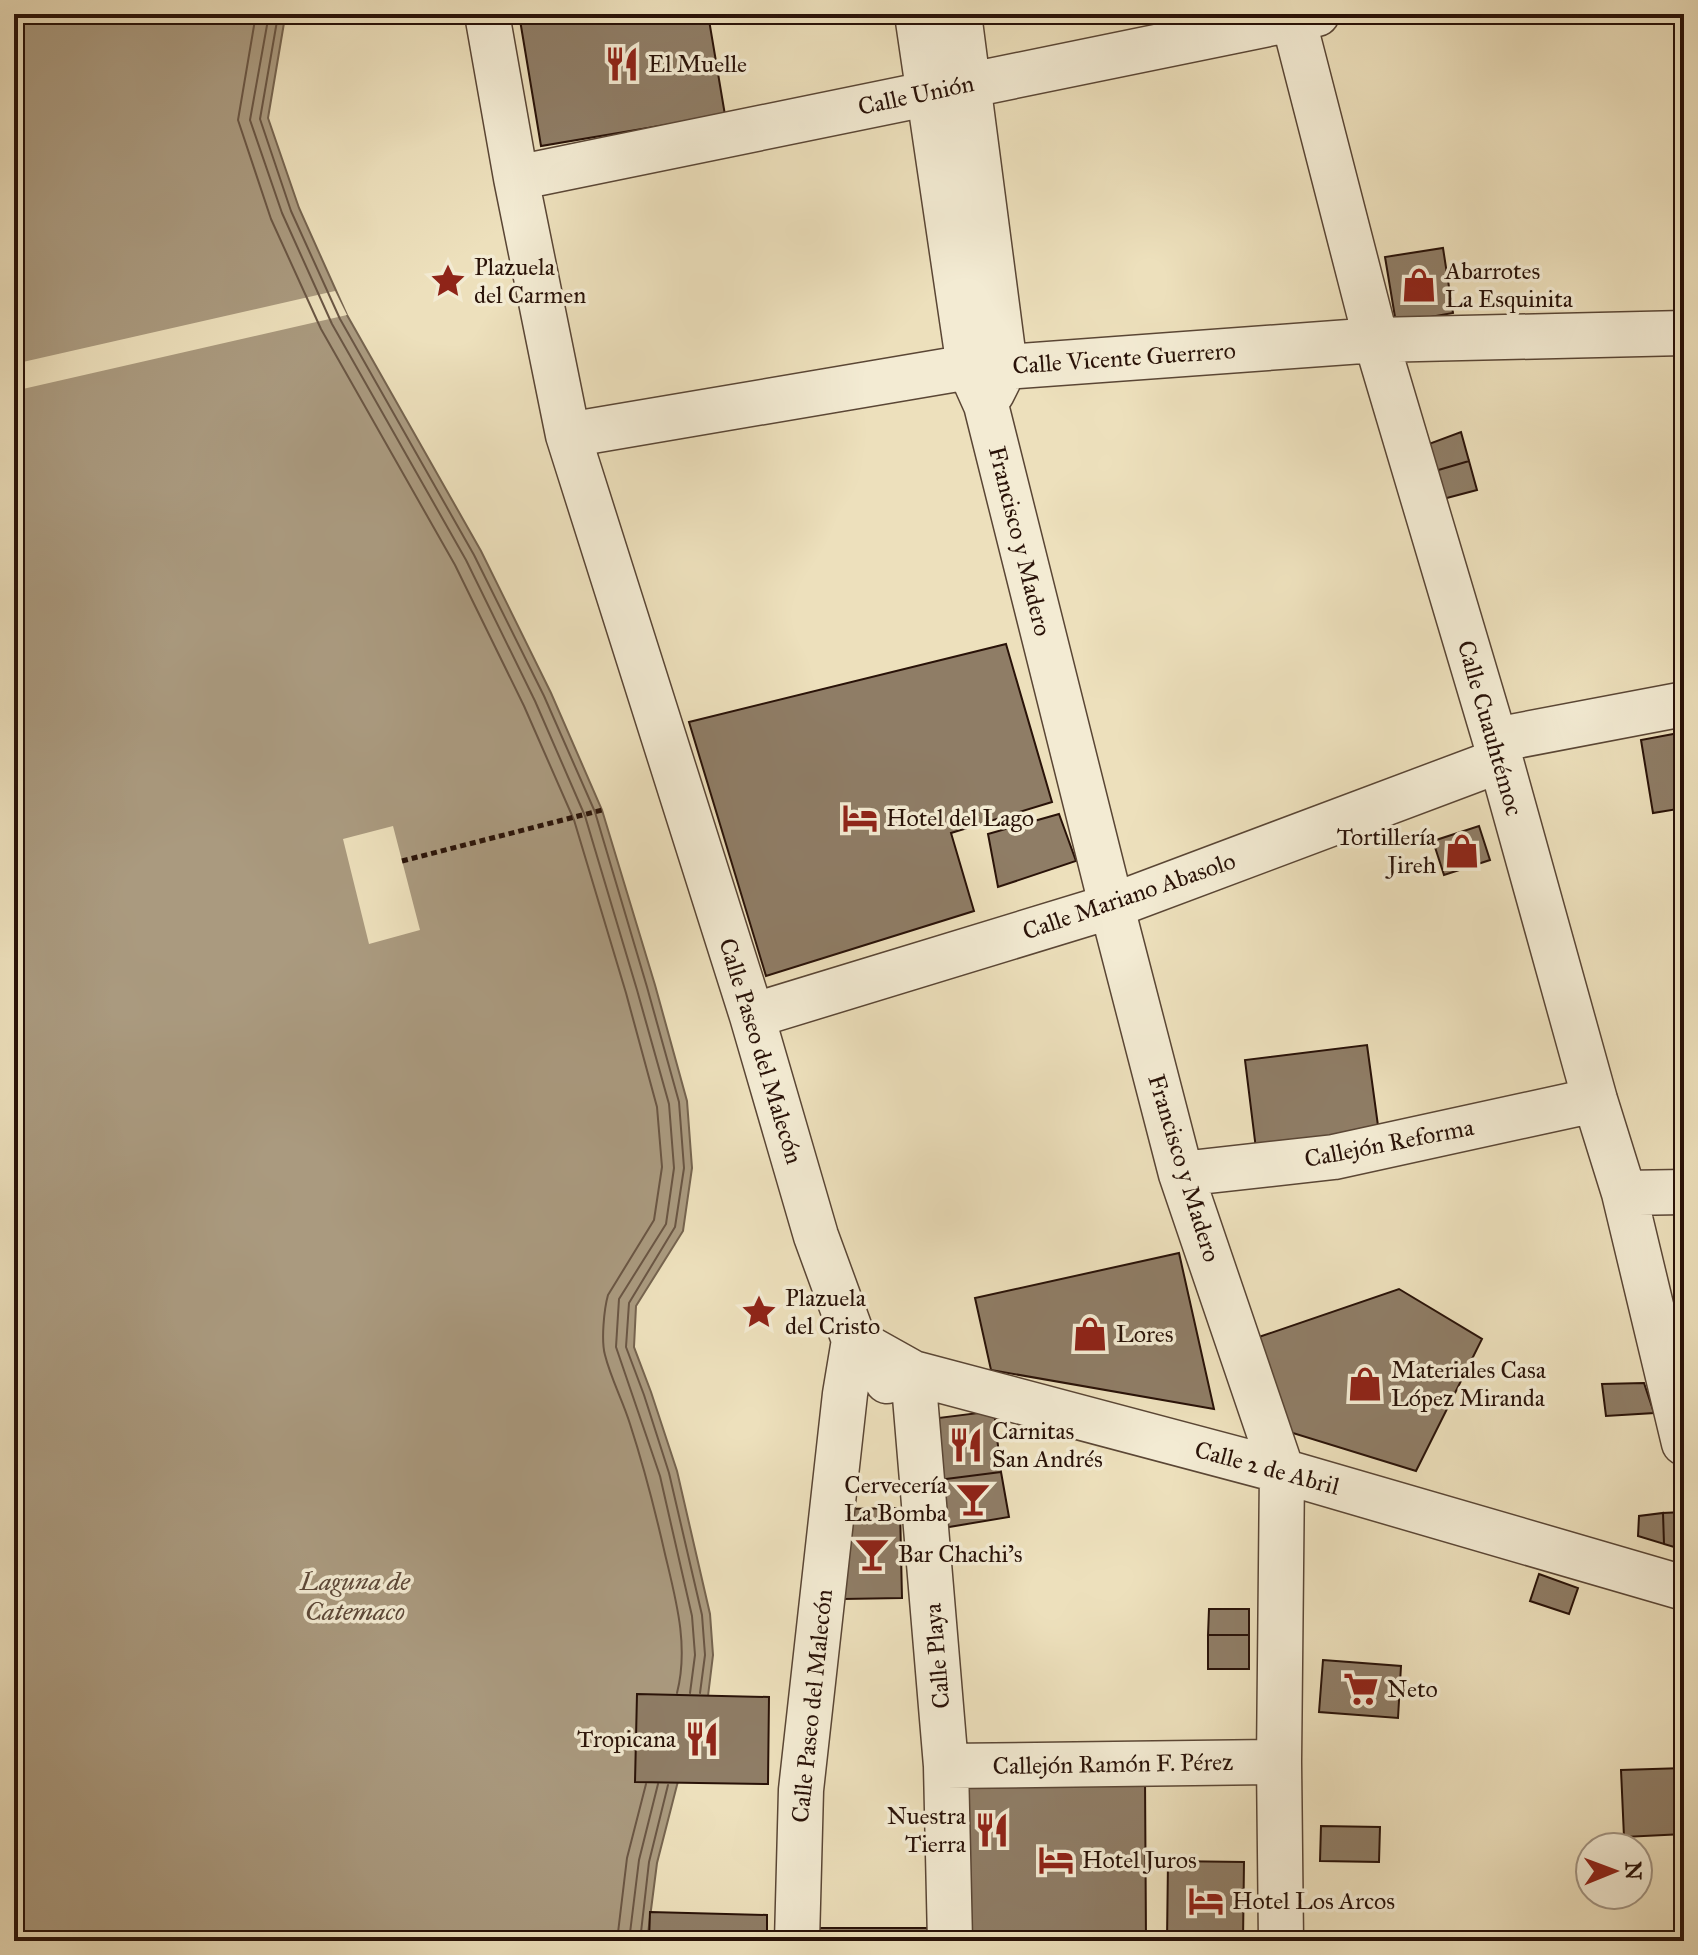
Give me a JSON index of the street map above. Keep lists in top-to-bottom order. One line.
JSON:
{"streets":{"street":["Calle Unión","Calle Vicente Guerrero","Francisco y Madero","Calle Cuauhtémoc","Calle Mariano Abasolo","Calle Paseo del Malecón","Callejón Reforma","Calle 2 de Abril","Calle Playa","Callejón Ramón F. Pérez"]},"crossings":[["Calle Unión","Francisco y Madero"],["Calle Unión","Calle Cuauhtémoc"],["Calle Unión","Calle Paseo del Malecón"],["Calle Vicente Guerrero","Francisco y Madero"],["Calle Vicente Guerrero","Calle Cuauhtémoc"],["Calle Vicente Guerrero","Calle Paseo del Malecón"],["Francisco y Madero","Calle Mariano Abasolo"],["Francisco y Madero","Callejón Reforma"],["Francisco y Madero","Calle 2 de Abril"],["Francisco y Madero","Callejón Ramón F. Pérez"],["Calle Cuauhtémoc","Calle Mariano Abasolo"],["Calle Cuauhtémoc","Callejón Reforma"],["Calle Mariano Abasolo","Calle Paseo del Malecón"],["Calle Paseo del Malecón","Calle 2 de Abril"],["Calle 2 de Abril","Calle Playa"],["Calle Playa","Callejón Ramón F. Pérez"]],"water":["Laguna de Catemaco"],"places":{"restaurant":["El Muelle","Carnitas San Andrés","Tropicana","Nuestra Tierra"],"place":["Plazuela del Carmen","Plazuela del Cristo"],"shop":["Abarrotes La Esquinita","Tortillería Jireh","Lores","Materiales Casa López Miranda"],"hotel":["Hotel del Lago","Hotel Juros","Hotel Los Arcos"],"bar":["Cervecería La Bomba","Bar Chachi's"],"supermarket":["Neto"]},"north":"right"}
